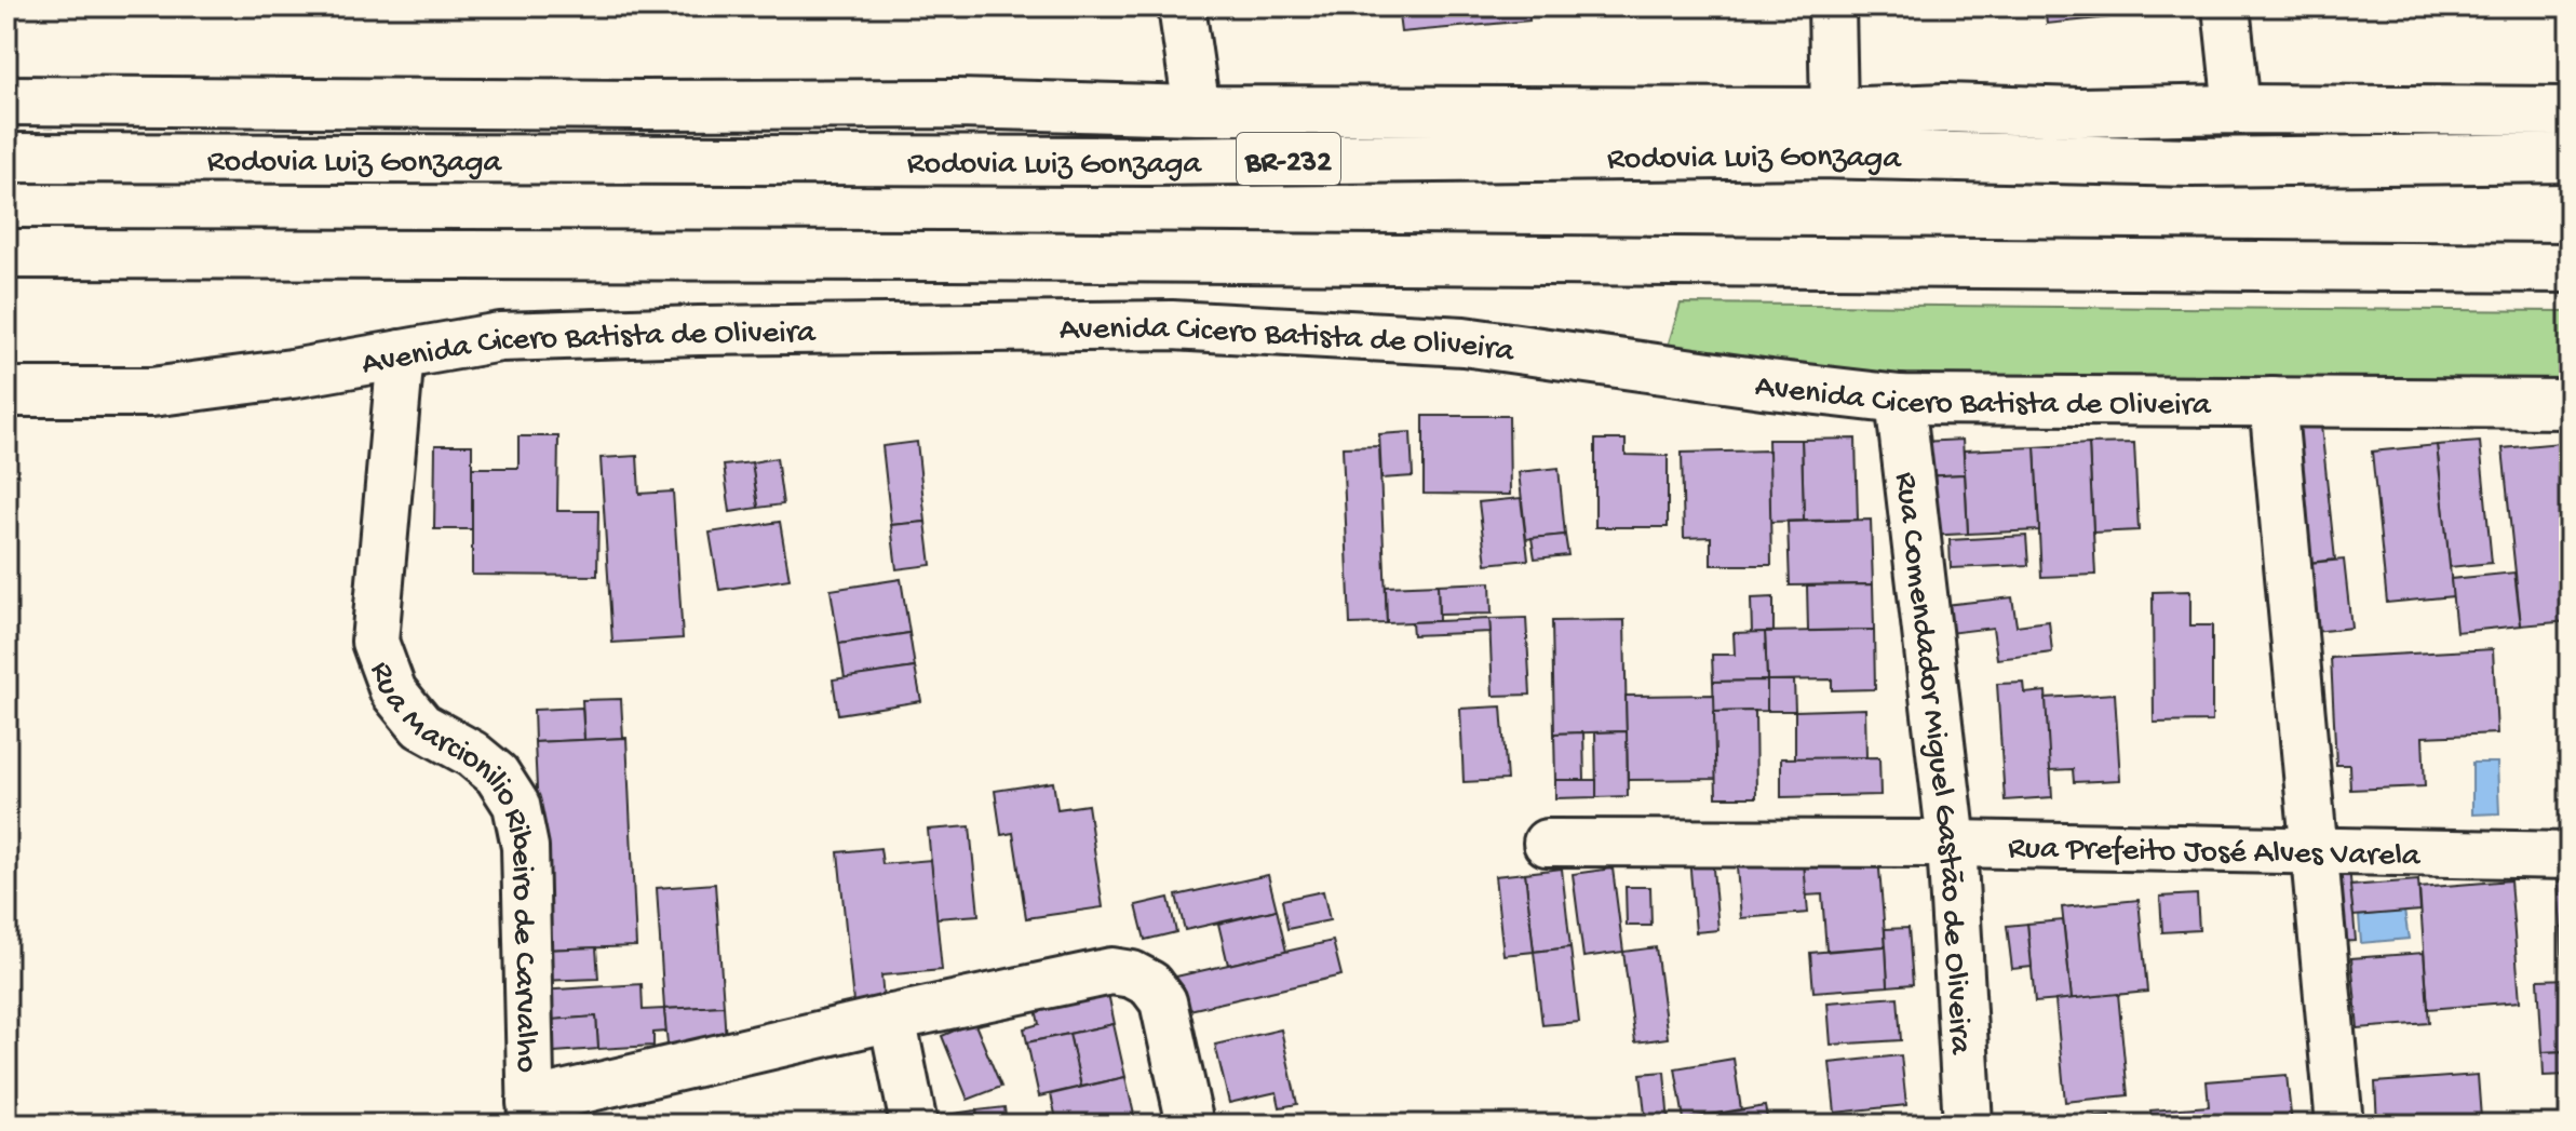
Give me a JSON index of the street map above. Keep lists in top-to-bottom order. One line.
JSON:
{"streets":{"main road":["Rodovia Luiz Gonzaga","BR-232","Avenida Cicero Batista de Oliveira","Rua Comendador Miguel Gastão de Oliveira"],"street":["Rua Prefeito José Alves Varela","Rua Marcionilio Ribeiro de Carvalho"]},"crossings":[["Avenida Cicero Batista de Oliveira","Rua Comendador Miguel Gastão de Oliveira"],["Avenida Cicero Batista de Oliveira","Rua Marcionilio Ribeiro de Carvalho"],["Rua Comendador Miguel Gastão de Oliveira","Rua Prefeito José Alves Varela"]]}
